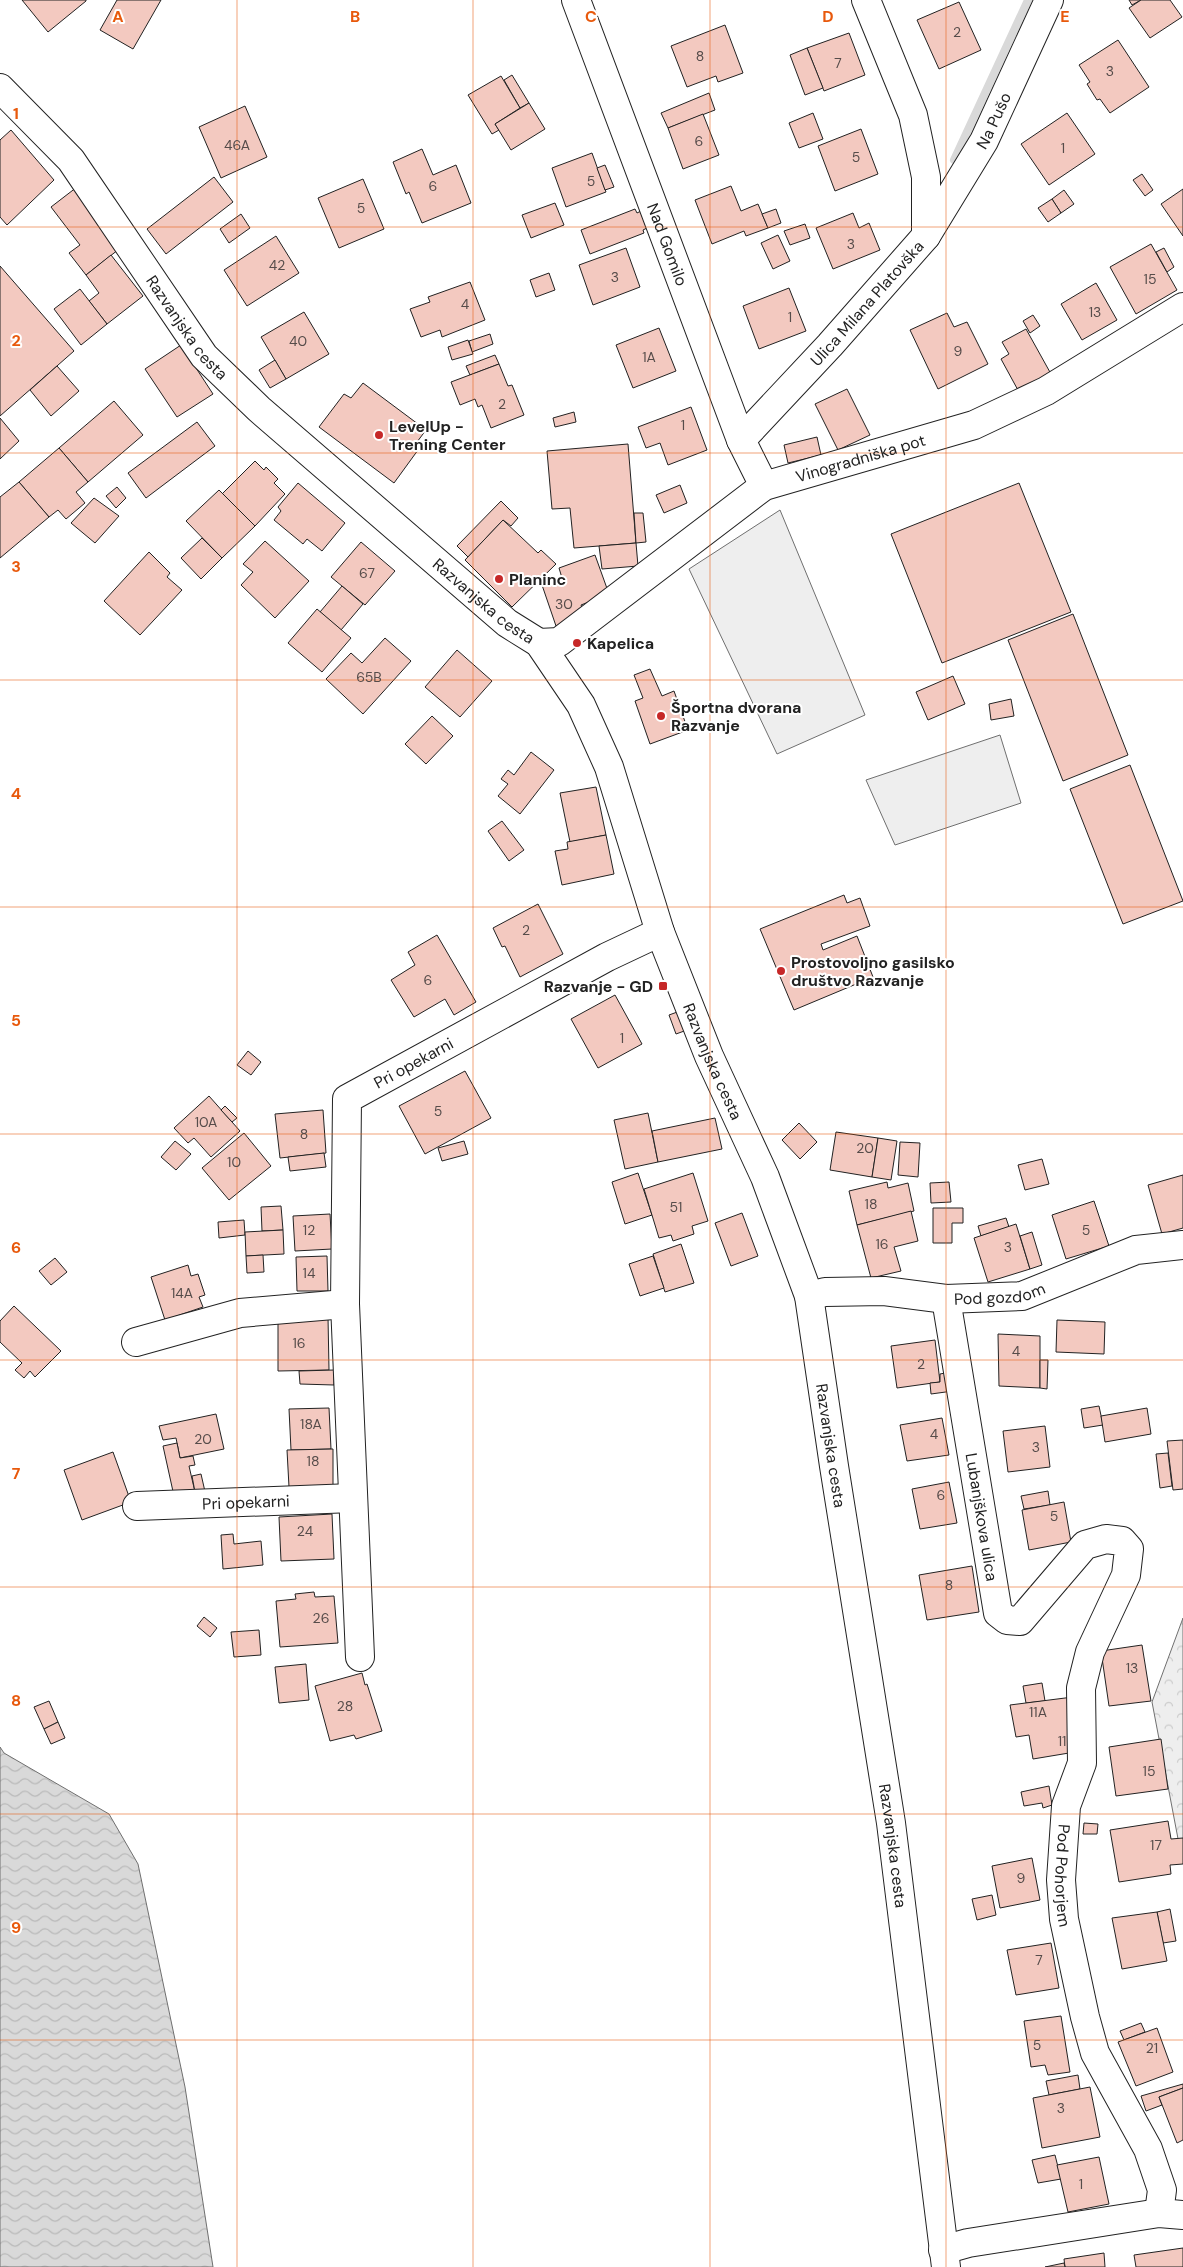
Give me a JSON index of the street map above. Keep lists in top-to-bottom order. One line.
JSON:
{"streets":{"street":["Na Pušo","Nad Gomilo","Ulica Milana Platovška","Razvanjska cesta","Vinogradniška pot","Pri opekarni","Pod gozdom","Lubanjškova ulica","Pod Pohorjem"]},"crossings":[["Na Pušo","Ulica Milana Platovška"],["Nad Gomilo","Ulica Milana Platovška"],["Nad Gomilo","Vinogradniška pot"],["Razvanjska cesta","Vinogradniška pot"],["Razvanjska cesta","Pri opekarni"],["Razvanjska cesta","Pod gozdom"],["Razvanjska cesta","Pod Pohorjem"],["Pod gozdom","Lubanjškova ulica"],["Lubanjškova ulica","Pod Pohorjem"]],"places":{"other":["LevelUp - Trening Center","Planinc","Kapelica","Športna dvorana Razvanje","Prostovoljno gasilsko društvo Razvanje"],"transit":["Razvanje - GD"]},"house_numbers":["2","8","7","3","6","46A","1","5","5","6","5","3","42","3","15","4","13","1","40","9","1A","2","1","67","30","65B","2","6","1","5","10A","8","20","10","18","51","12","5","16","3","14","14A","16","4","2","18A","4","20","3","18","6","5","24","8","26","13","28","11A","11","15","17","9","7","5","21","3","1"],"grid":{"columns":["A","B","C","D","E"],"rows":["1","2","3","4","5","6","7","8","9"]}}
